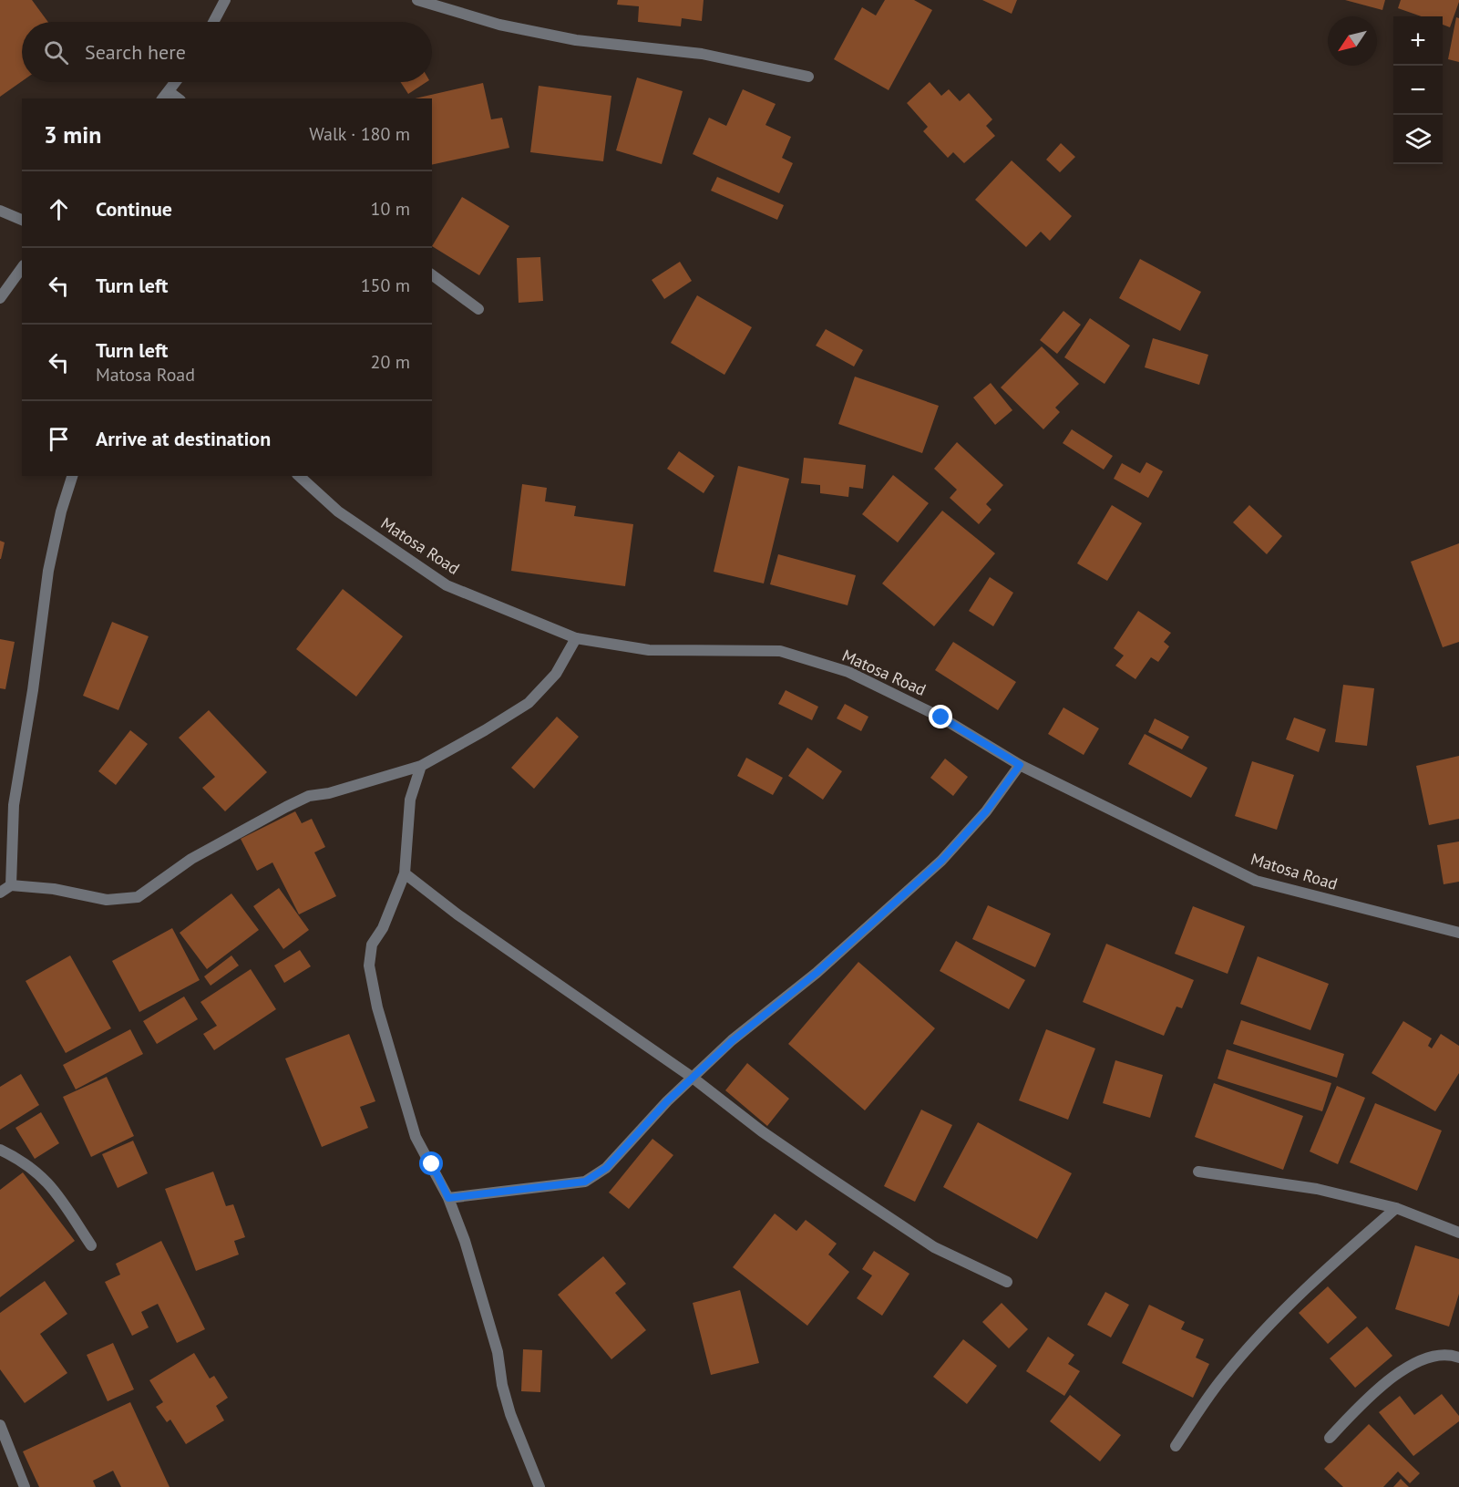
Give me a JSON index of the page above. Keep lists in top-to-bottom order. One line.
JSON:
{"streets":{"street":["Matosa Road"]},"north":"bottom left","page":{"map_buttons":["+","−"],"search":"Search here","heading":["3 min","Walk · 180 m"],"list":[["Continue","10 m"],["Turn left","150 m"],["Turn left","Matosa Road","20 m"],"Arrive at destination"]}}
